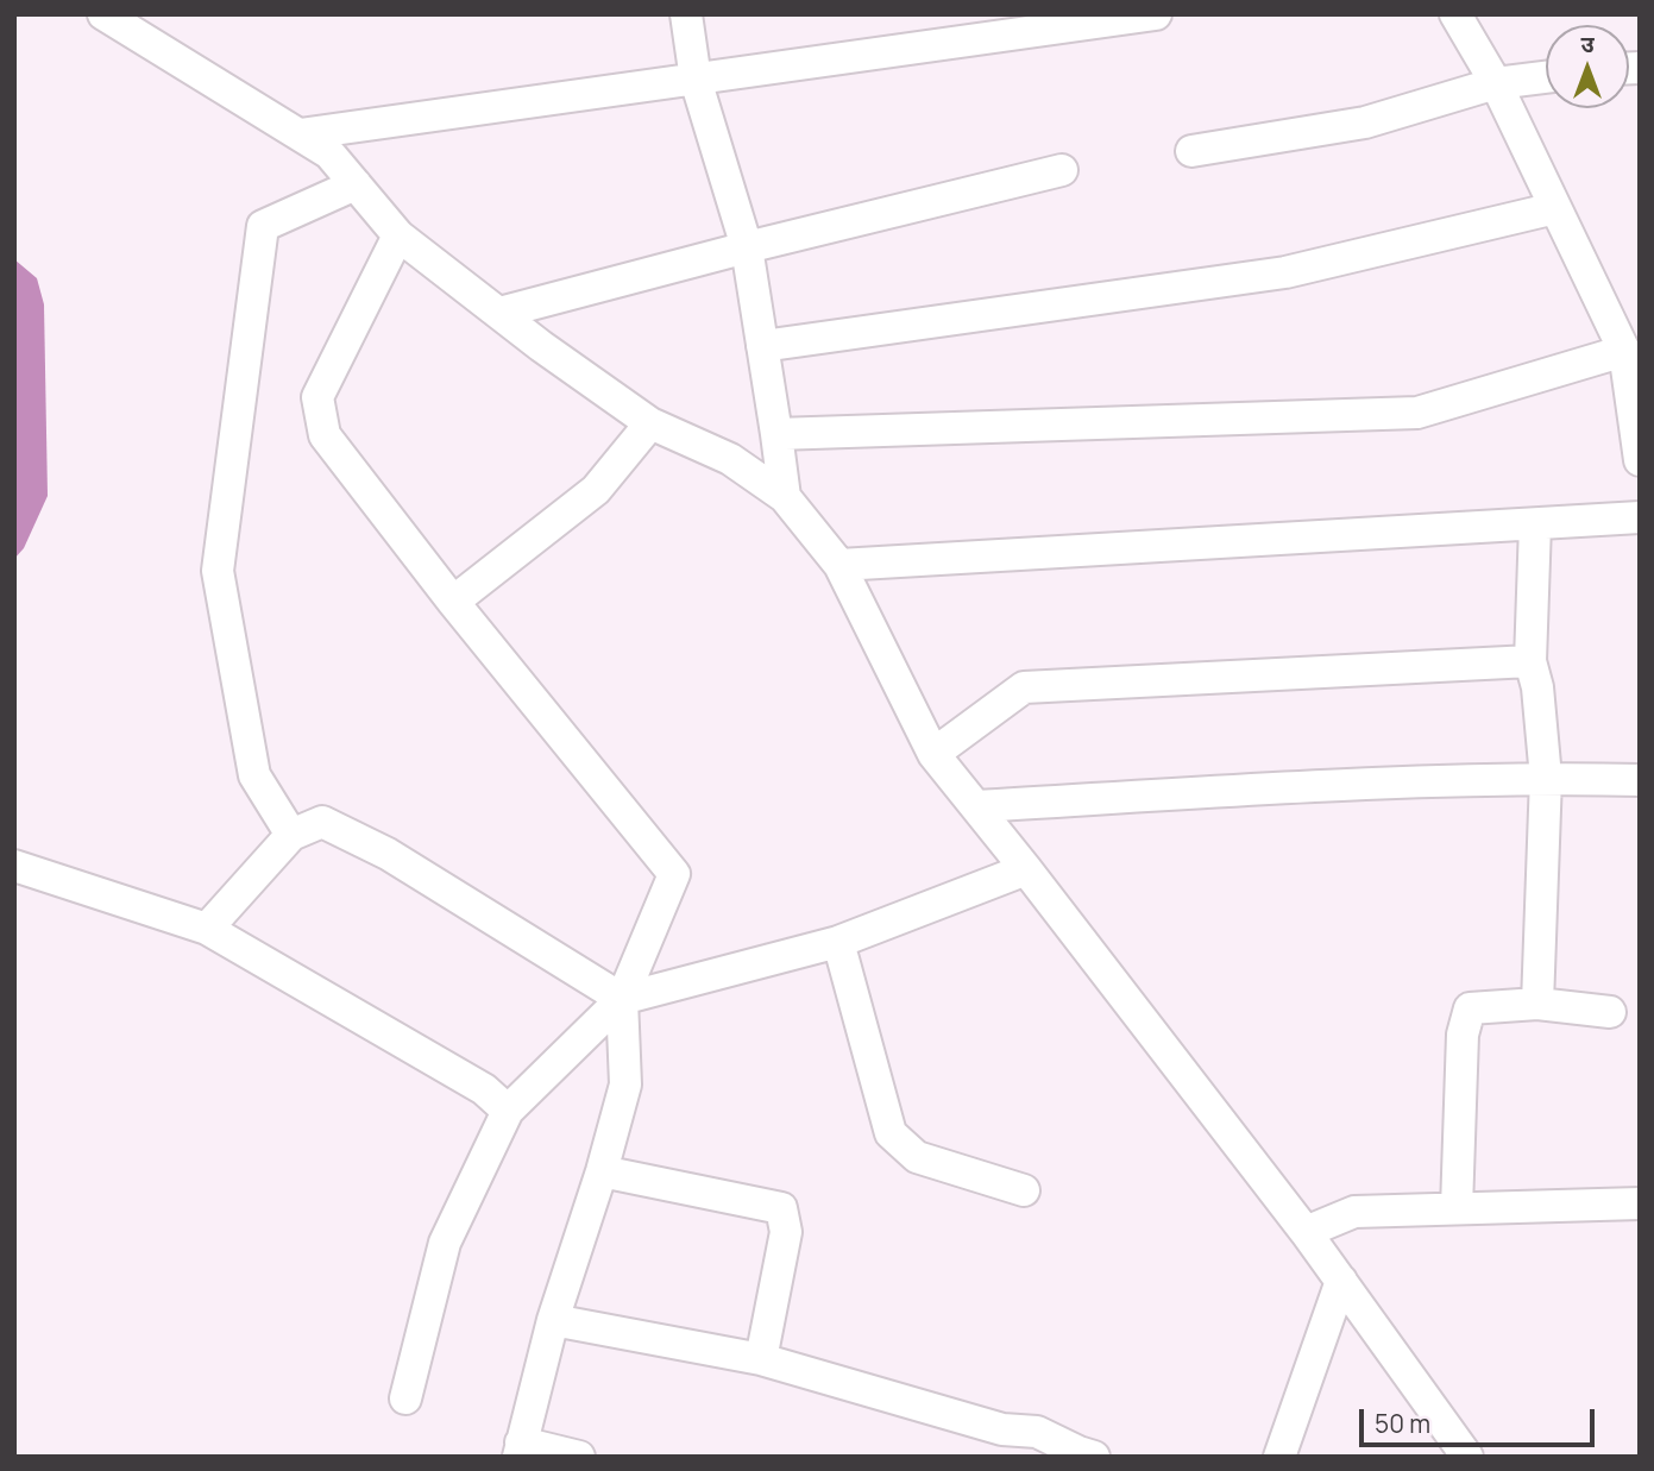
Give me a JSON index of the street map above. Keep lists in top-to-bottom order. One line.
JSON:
{"scale_bar":"50 m","north":"top"}
